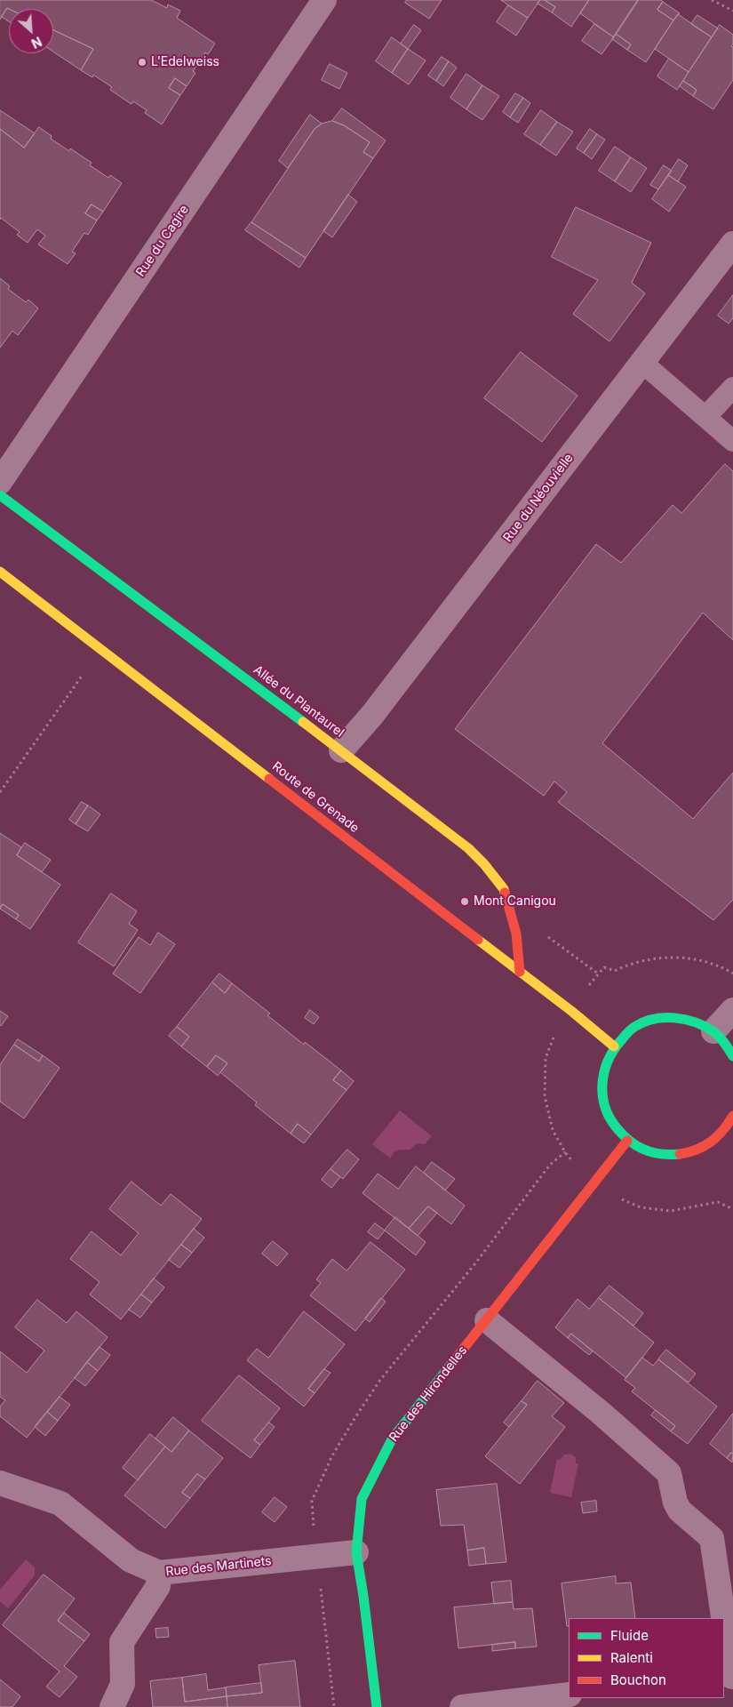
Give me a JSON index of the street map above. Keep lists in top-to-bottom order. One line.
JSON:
{"streets":{"street":["Rue du Cagire","Rue du Néouvielle","Allée du Plantaurel","Route de Grenade","Rue des Hirondelles","Rue des Martinets"]},"crossings":[["Rue du Néouvielle","Allée du Plantaurel"],["Allée du Plantaurel","Route de Grenade"],["Rue des Hirondelles","Rue des Martinets"]],"places":["L'Edelweiss","Mont Canigou"],"legend":["Fluide","Ralenti","Bouchon"],"north":"bottom right"}
